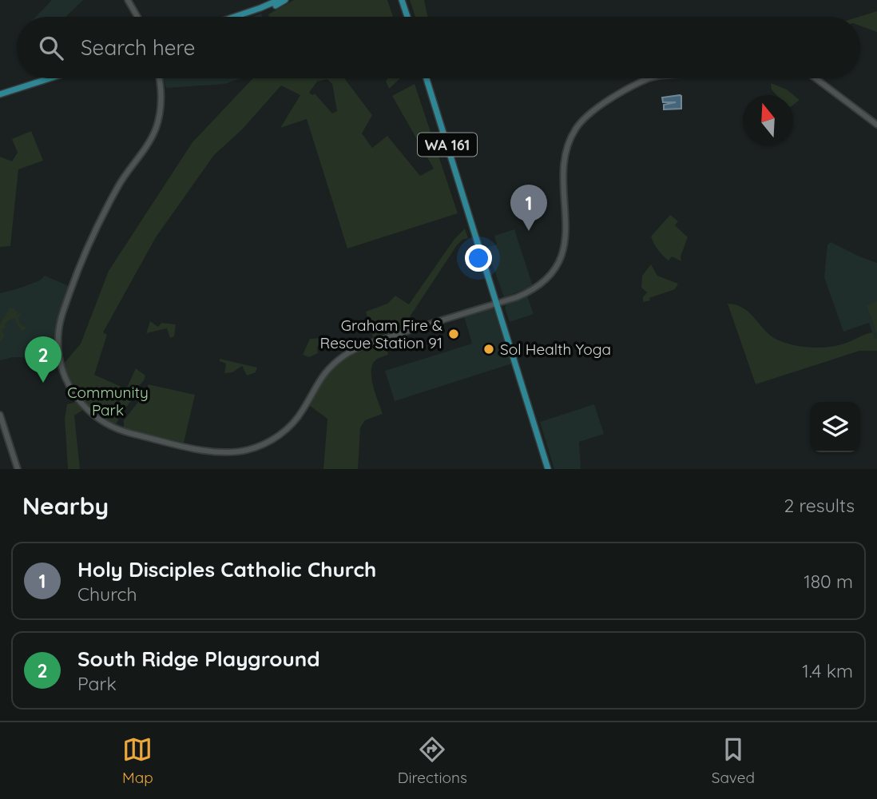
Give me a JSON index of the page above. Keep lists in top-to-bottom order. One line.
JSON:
{"streets":{"main road":["WA 161"]},"parks":["Community Park"],"places":["Graham Fire & Rescue Station 91","Sol Health Yoga"],"north":"top","page":{"search":"Search here","pins":["1","2"],"heading":["Nearby","2 results"],"list":[{"mark":"1","name":"Holy Disciples Catholic Church","note":"Church","value":"180 m"},{"mark":"2","name":"South Ridge Playground","note":"Park","value":"1.4 km"}],"nav":["Map","Directions","Saved"]}}
